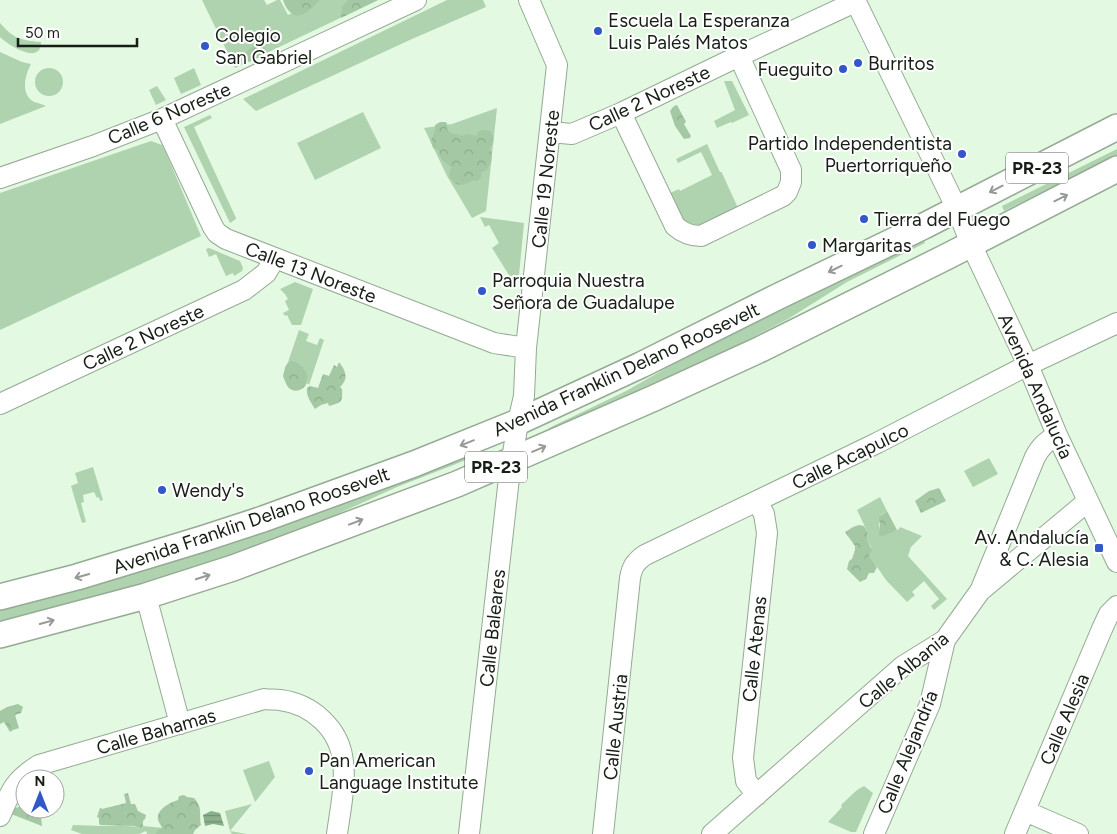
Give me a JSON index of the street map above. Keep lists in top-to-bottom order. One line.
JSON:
{"streets":{"main road":["PR-23","Avenida Franklin Delano Roosevelt"],"street":["Calle 2 Noreste","Calle 6 Noreste","Calle 19 Noreste","Calle 13 Noreste","Avenida Andalucía","Calle Acapulco","Calle Baleares","Calle Atenas","Calle Albania","Calle Alesia","Calle Austria","Calle Bahamas","Calle Alejandría"]},"crossings":[["Calle 2 Noreste","Calle 19 Noreste"],["Calle 2 Noreste","Calle 13 Noreste"],["Calle 2 Noreste","Avenida Andalucía"],["Calle 6 Noreste","Calle 13 Noreste"],["Calle 19 Noreste","Calle 13 Noreste"],["Calle 19 Noreste","Avenida Franklin Delano Roosevelt"],["Calle 19 Noreste","Calle Baleares"],["Avenida Franklin Delano Roosevelt","Avenida Andalucía"],["Avenida Franklin Delano Roosevelt","Calle Baleares"],["Avenida Andalucía","Calle Acapulco"],["Avenida Andalucía","Calle Albania"],["Calle Acapulco","Calle Atenas"],["Calle Acapulco","Calle Austria"],["Calle Atenas","Calle Albania"],["Calle Albania","Calle Alejandría"]],"places":{"other":["Escuela La Esperanza Luis Palés Matos","Colegio San Gabriel","Burritos","Fueguito","Partido Independentista Puertorriqueño","Tierra del Fuego","Margaritas","Parroquia Nuestra Señora de Guadalupe","Wendy's","Pan American Language Institute"],"transit":["Av. Andalucía & C. Alesia"]},"scale_bar":"50 m","north":"top"}
